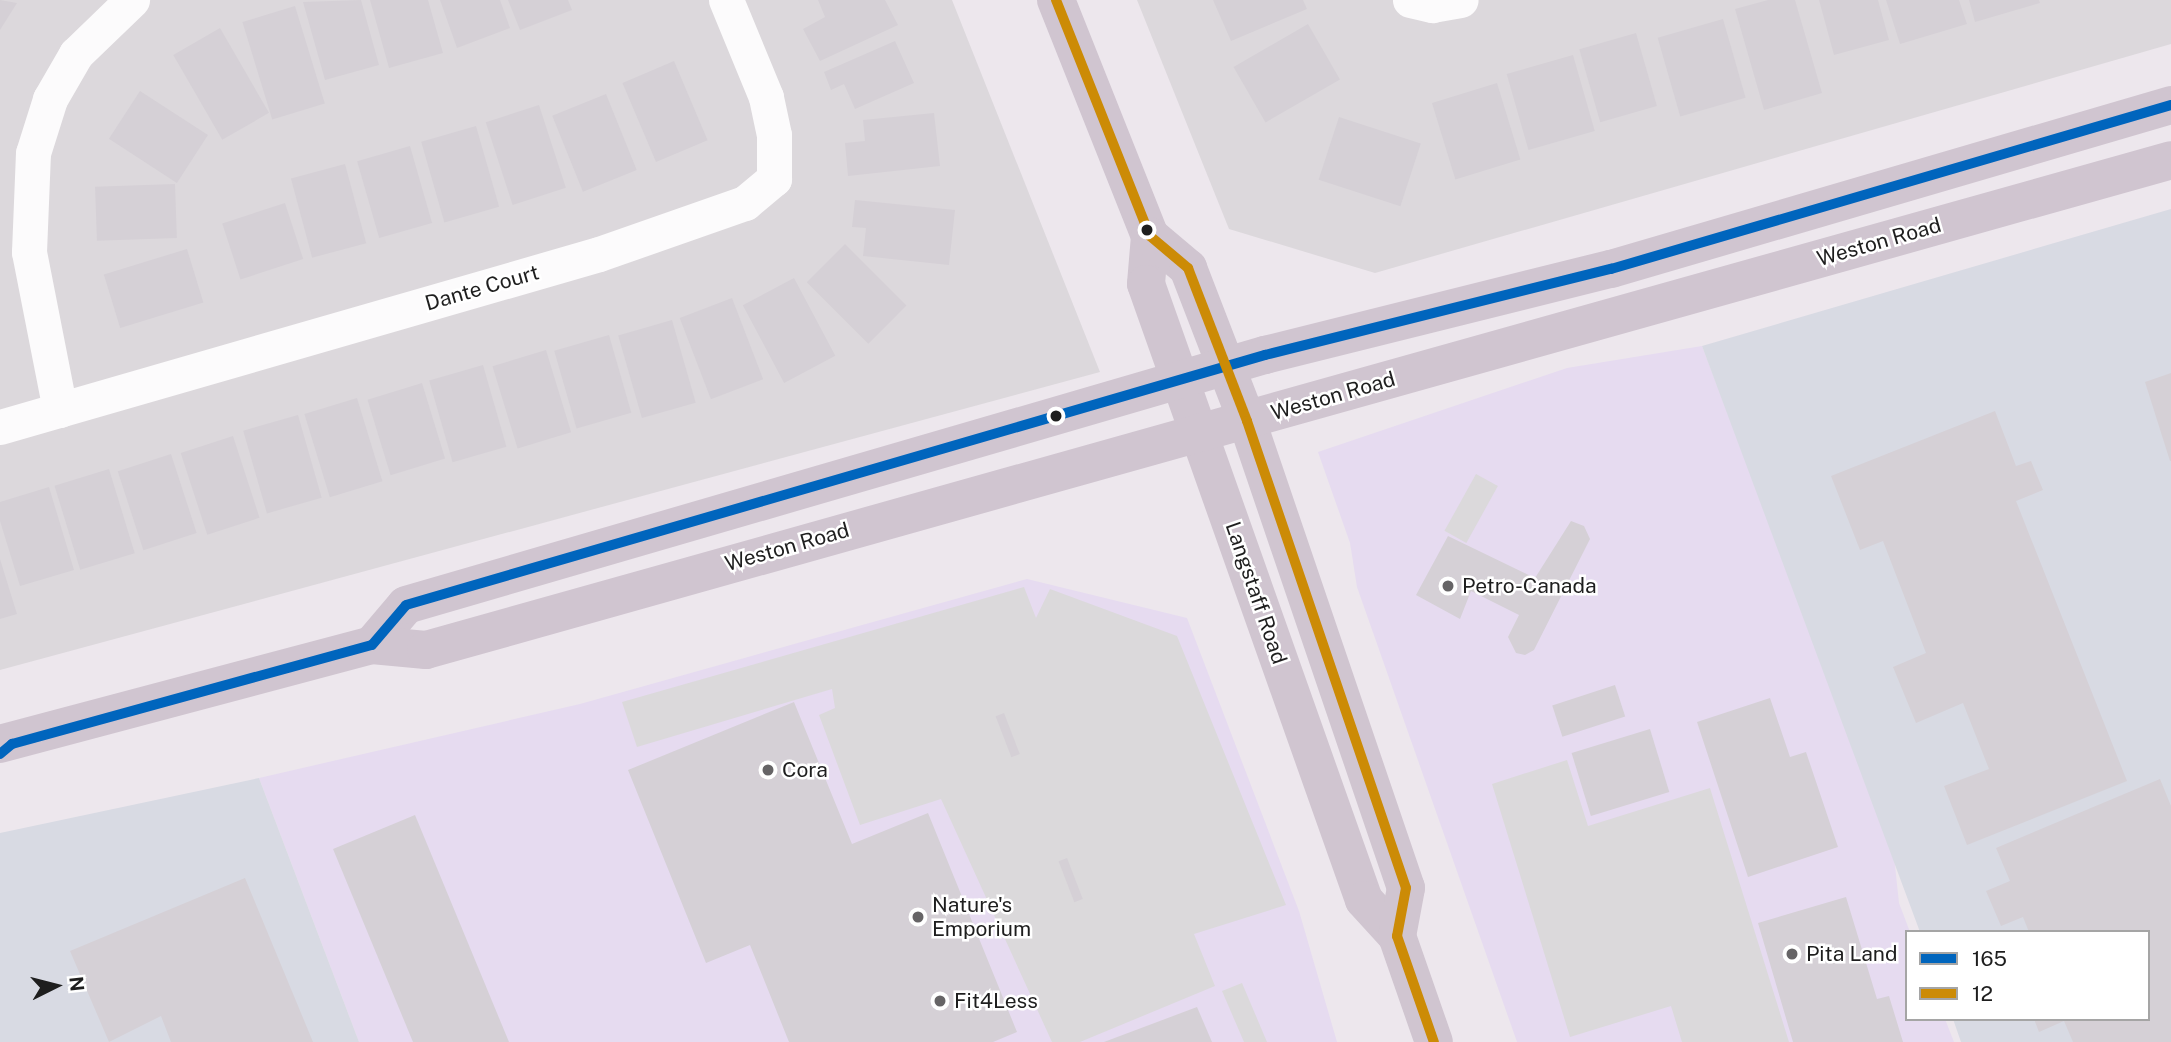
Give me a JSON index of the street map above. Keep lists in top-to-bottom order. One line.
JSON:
{"streets":{"main road":["Weston Road","Langstaff Road"],"street":["Dante Court"]},"crossings":[["Weston Road","Langstaff Road"]],"places":["Petro-Canada","Cora","Nature's Emporium","Pita Land","Fit4Less"],"lines":["transit line 12","transit line 165"],"legend":["165","12"],"north":"right"}
